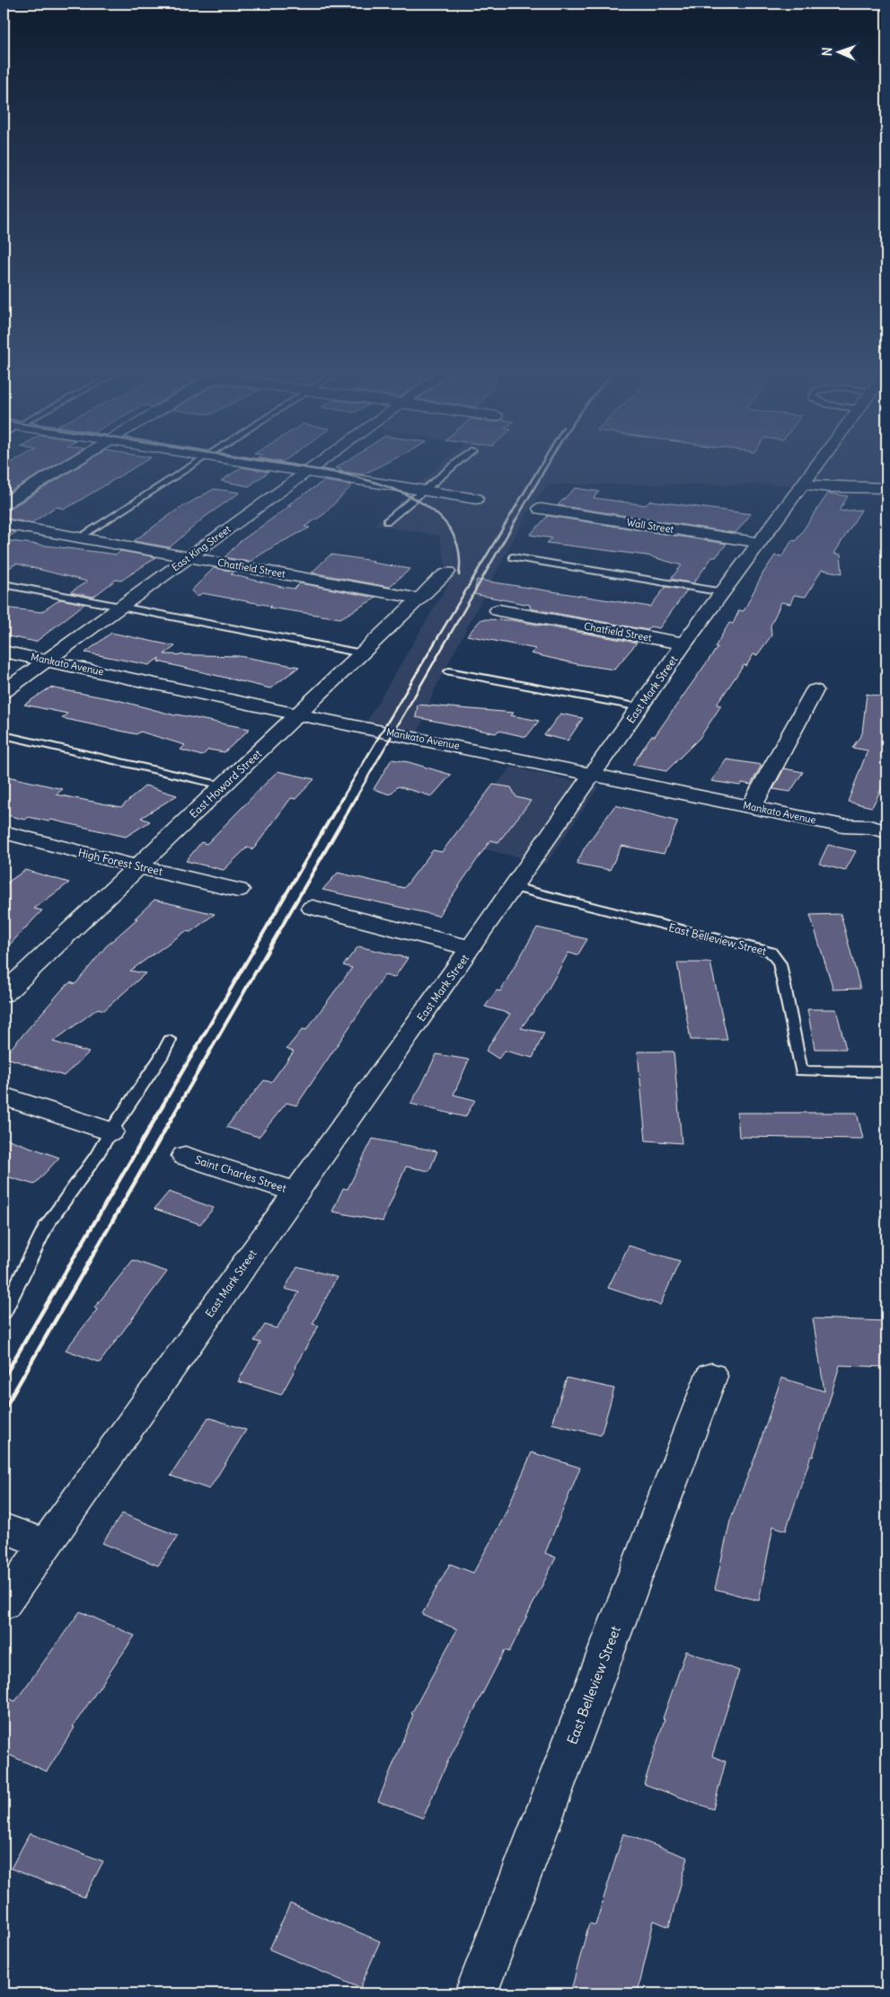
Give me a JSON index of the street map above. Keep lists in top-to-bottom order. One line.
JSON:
{"streets":{"street":["Wall Street","East King Street","Chatfield Street","Mankato Avenue","East Mark Street","East Howard Street","High Forest Street","East Belleview Street","Saint Charles Street"]},"crossings":[["Wall Street","East Mark Street"],["East King Street","Chatfield Street"],["East King Street","Mankato Avenue"],["Chatfield Street","East Mark Street"],["Chatfield Street","East Howard Street"],["Mankato Avenue","East Mark Street"],["Mankato Avenue","East Howard Street"],["East Mark Street","East Belleview Street"],["East Mark Street","Saint Charles Street"],["East Howard Street","High Forest Street"]],"north":"left"}
